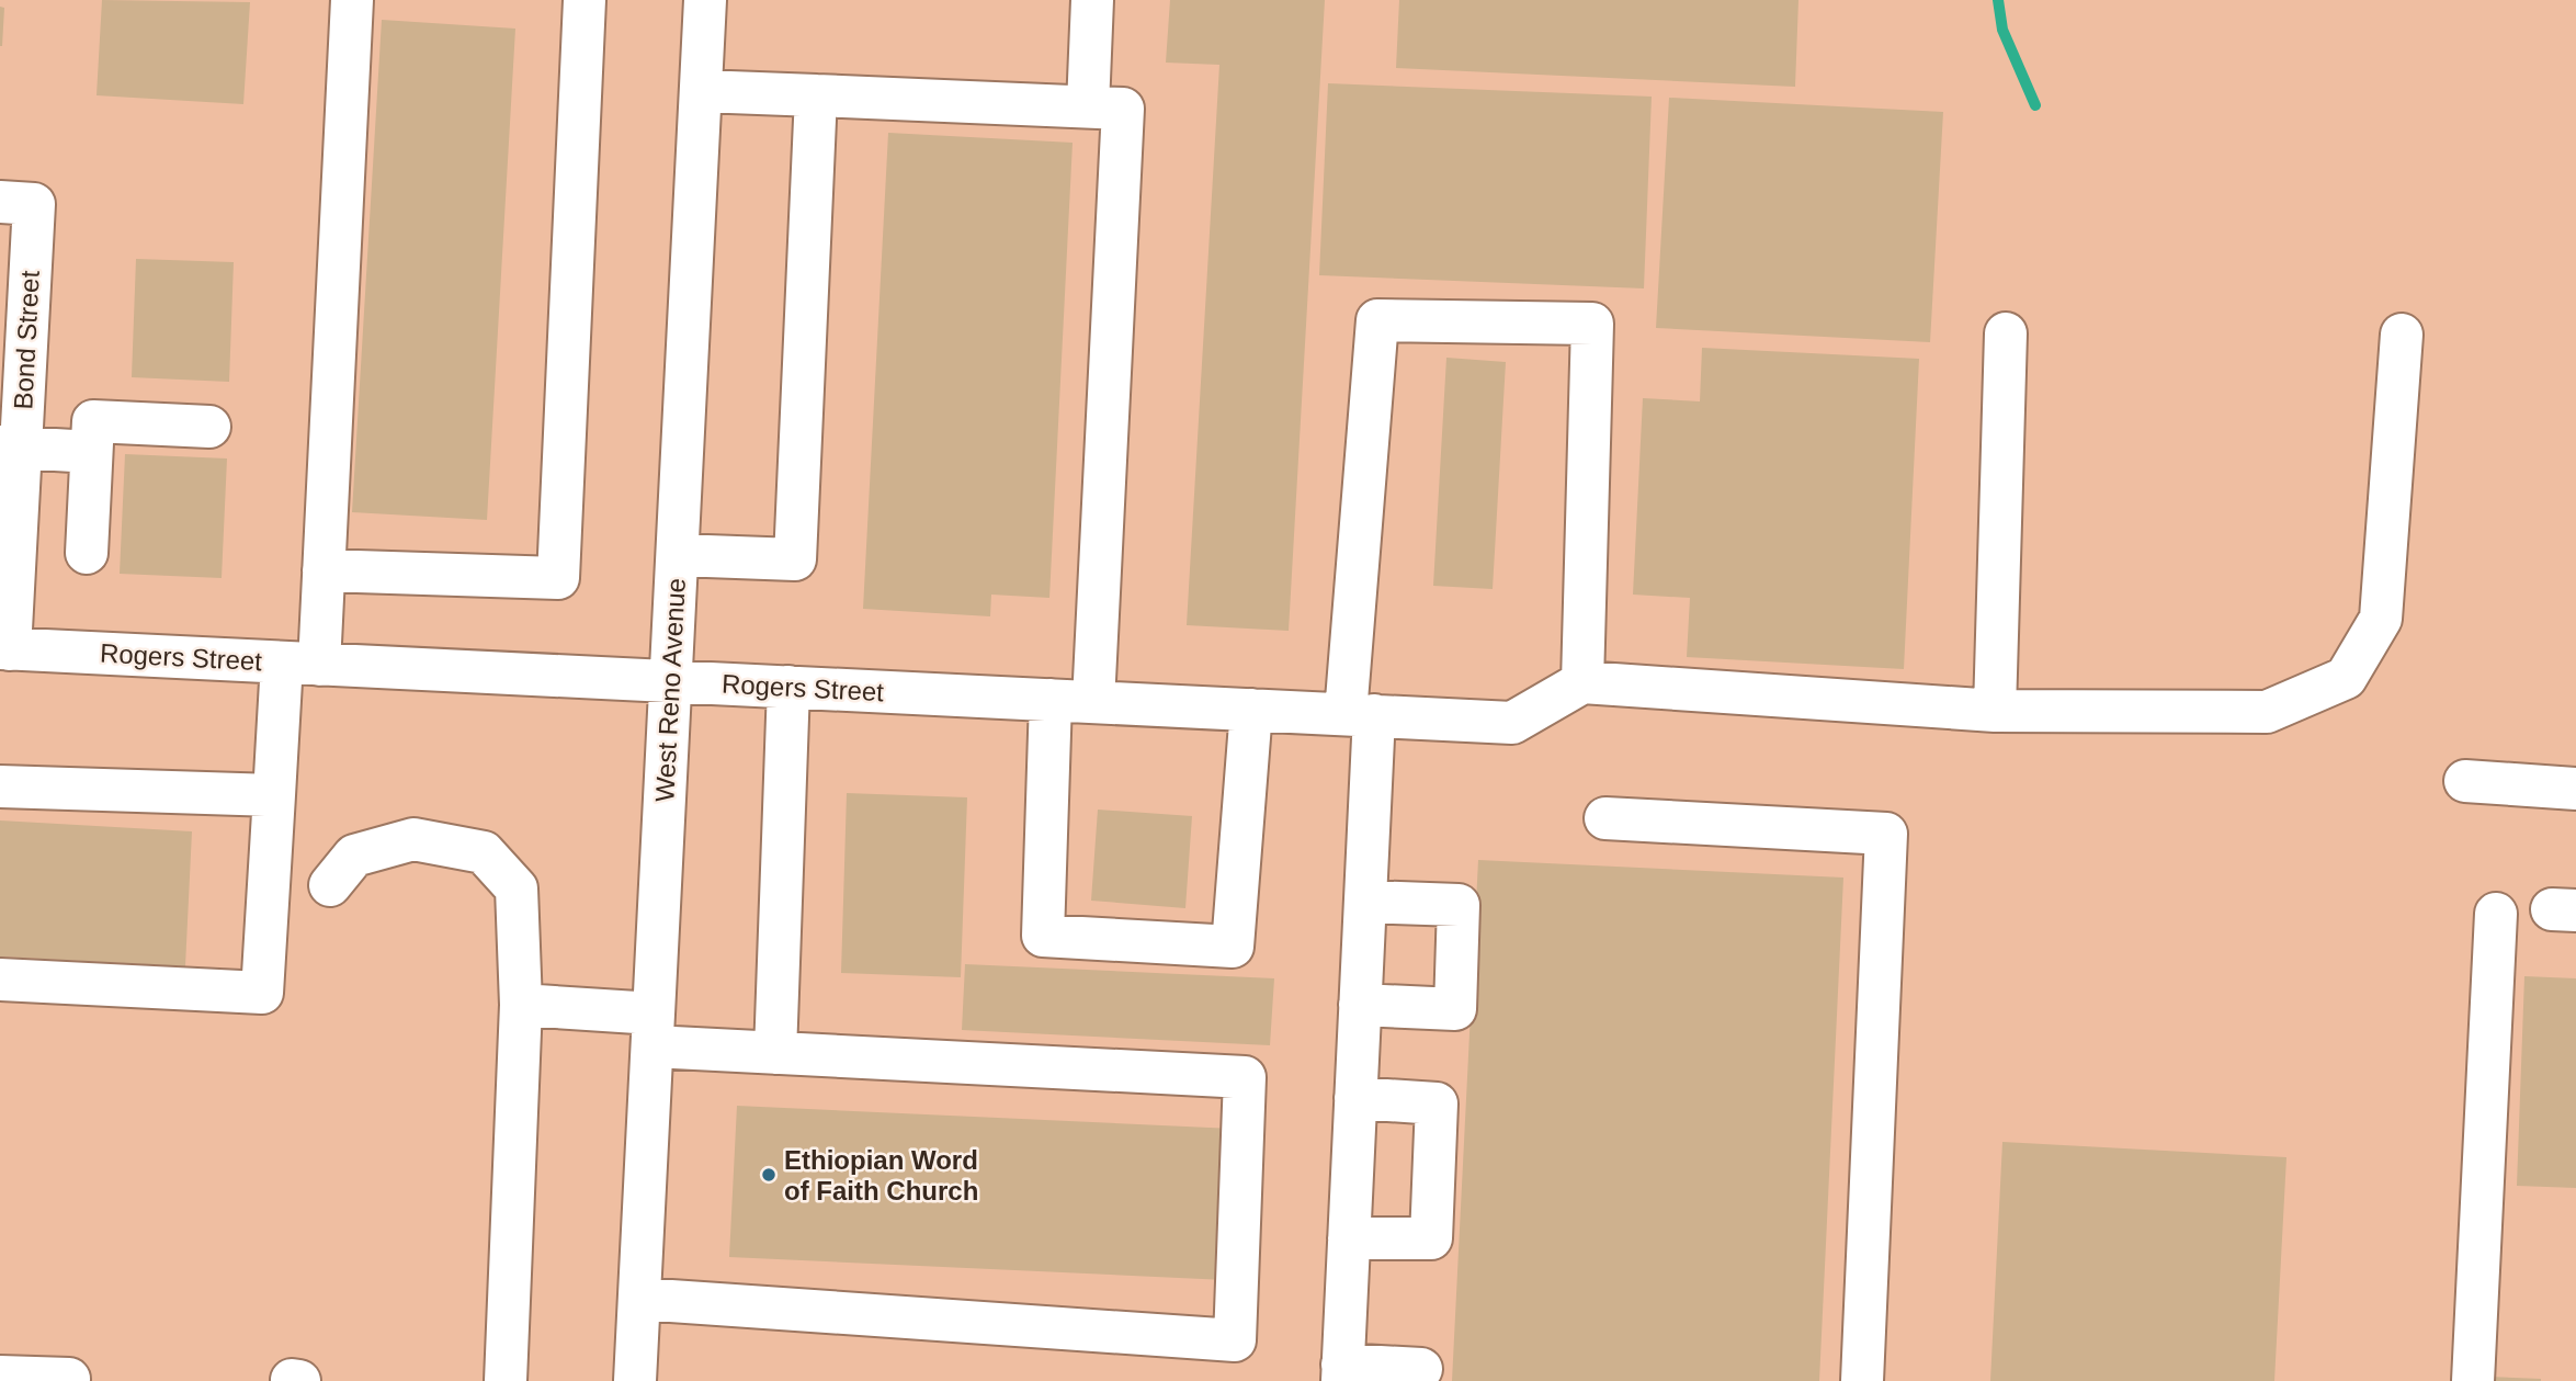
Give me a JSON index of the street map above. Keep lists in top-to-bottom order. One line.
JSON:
{"streets":{"street":["Bond Street","Rogers Street","West Reno Avenue"]},"crossings":[["Bond Street","Rogers Street"],["Rogers Street","West Reno Avenue"]],"places":["Ethiopian Word of Faith Church"]}
